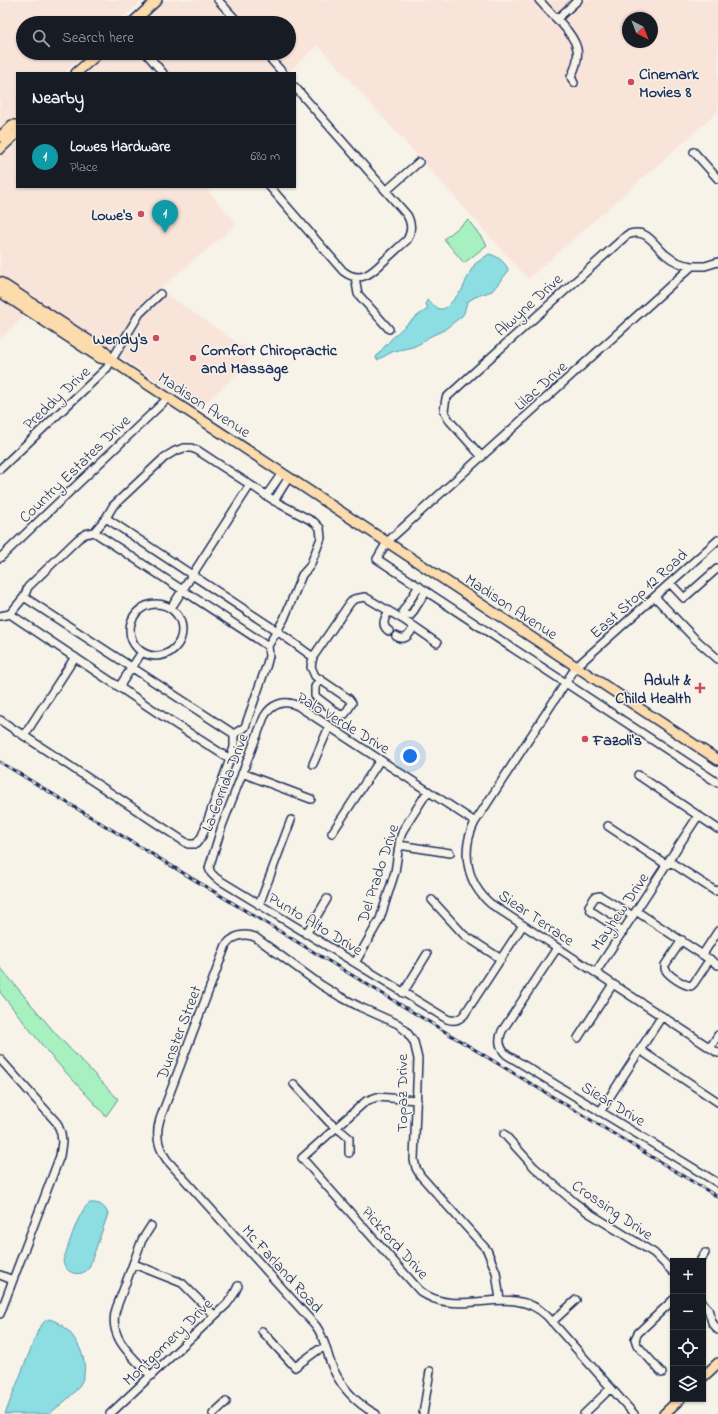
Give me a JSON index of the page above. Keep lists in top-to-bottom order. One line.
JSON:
{"streets":{"main road":["Madison Avenue"],"street":["Alwyne Drive","Lilac Drive","Preddy Drive","Country Estates Drive","East Stop 12 Road","Palo Verde Drive","La Corrida Drive","Del Prado Drive","Mayhew Drive","Siear Terrace","Punto Alto Drive","Dunster Street","Topaz Drive","Siear Drive","Crossing Drive","Pickford Drive","Mc Farland Road","Montgomery Drive"]},"crossings":[["Alwyne Drive","Lilac Drive"],["Lilac Drive","Madison Avenue"],["Preddy Drive","Madison Avenue"],["Madison Avenue","Country Estates Drive"],["Madison Avenue","East Stop 12 Road"],["Madison Avenue","Siear Terrace"],["East Stop 12 Road","Siear Terrace"],["Palo Verde Drive","La Corrida Drive"],["Palo Verde Drive","Del Prado Drive"],["Palo Verde Drive","Siear Terrace"],["La Corrida Drive","Punto Alto Drive"],["Del Prado Drive","Punto Alto Drive"],["Mayhew Drive","Siear Terrace"],["Siear Terrace","Siear Drive"],["Dunster Street","Topaz Drive"],["Dunster Street","Mc Farland Road"],["Topaz Drive","Pickford Drive"]],"places":{"other":["Cinemark Movies 8","Lowe's","Wendy's","Comfort Chiropractic and Massage","Fazoli's"],"health":["Adult & Child Health"]},"north":"bottom right","page":{"search":"Search here","heading":"Nearby","list":[{"mark":"1","name":"Lowes Hardware","note":"Place","value":"680 m"}],"pins":"1","map_buttons":["+","−"]}}
